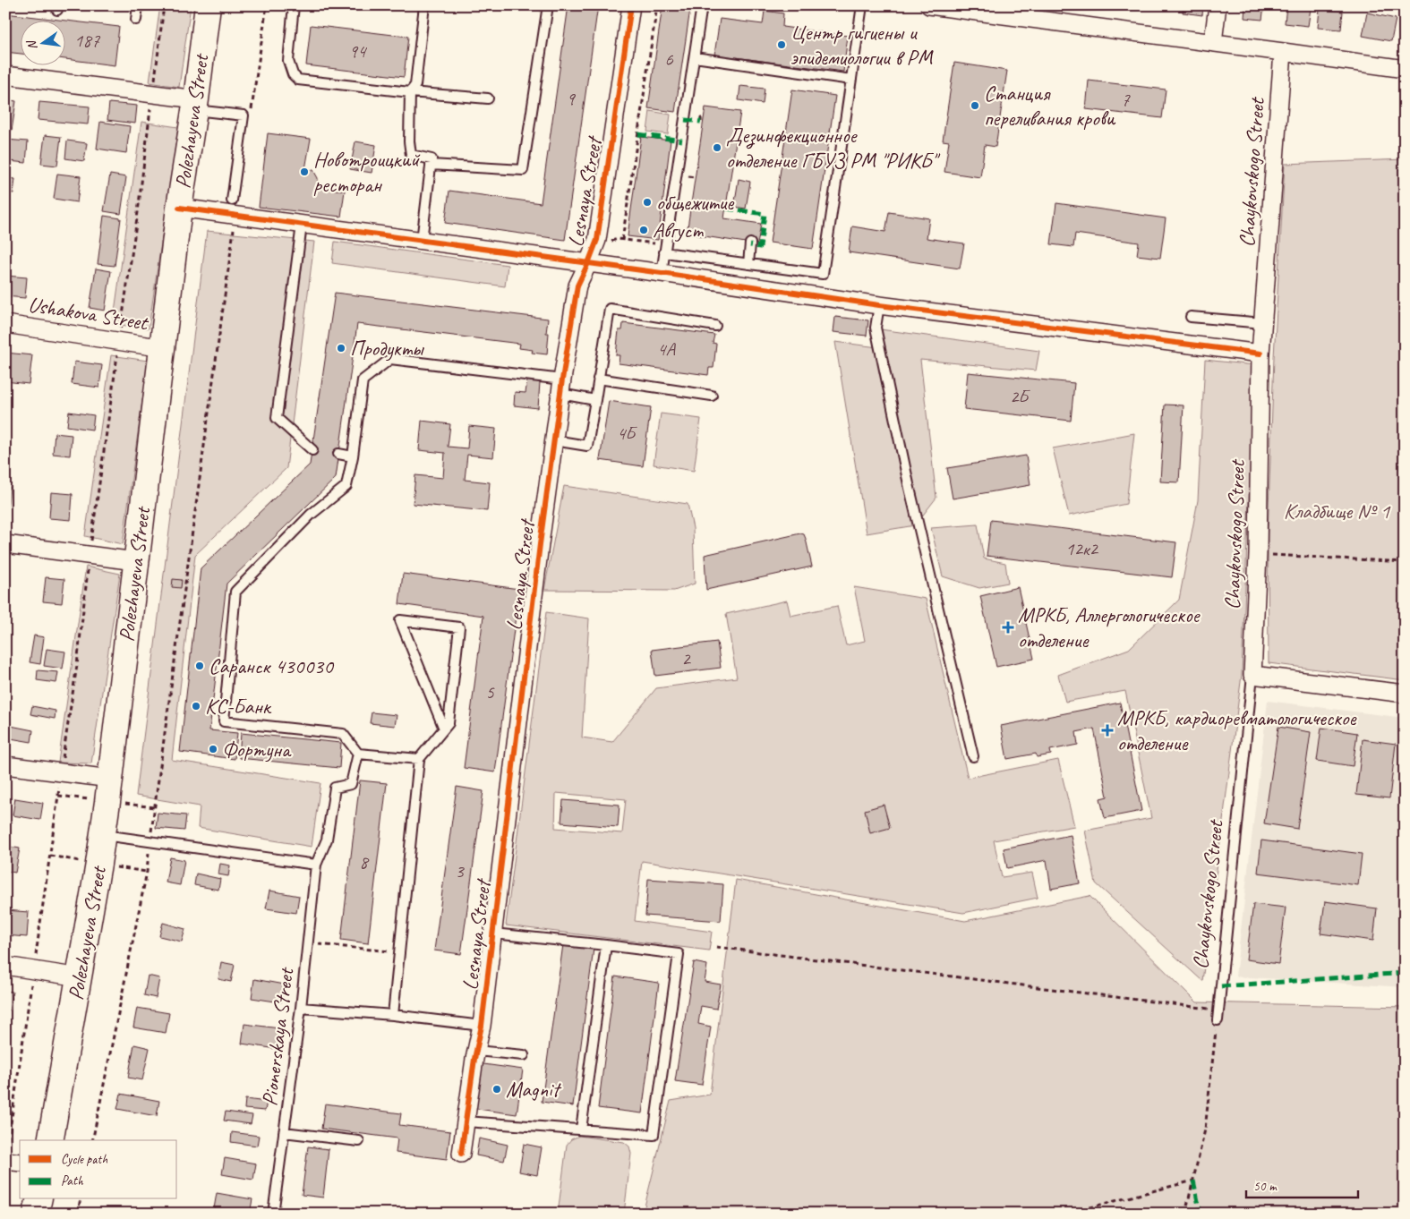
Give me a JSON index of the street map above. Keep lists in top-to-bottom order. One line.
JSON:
{"streets":{"main road":["Polezhayeva Street"],"street":["Chaykovskogo Street","Lesnaya Street","Ushakova Street"],"lane":["Pionerskaya Street"]},"crossings":[["Polezhayeva Street","Ushakova Street"]],"parks":["Кладбище № 1"],"places":{"other":["Центр гигиены и эпидемиологии в РМ","Станция переливания крови","Дезинфекционное отделение ГБУЗ РМ \"РИКБ\"","Новотроицкий ресторан","общежитие","Август","Продукты","Саранск 430030","КС-Банк","Фортуна","Magnit"],"health":["МРКБ, Аллергологическое отделение","МРКБ, кардиоревматологическое отделение"]},"house_numbers":["187","94","6","9","7","4А","2Б","4Б","12к2","2","5","8","3"],"legend":["Cycle path","Path"],"scale_bar":"50 m","north":"left"}
